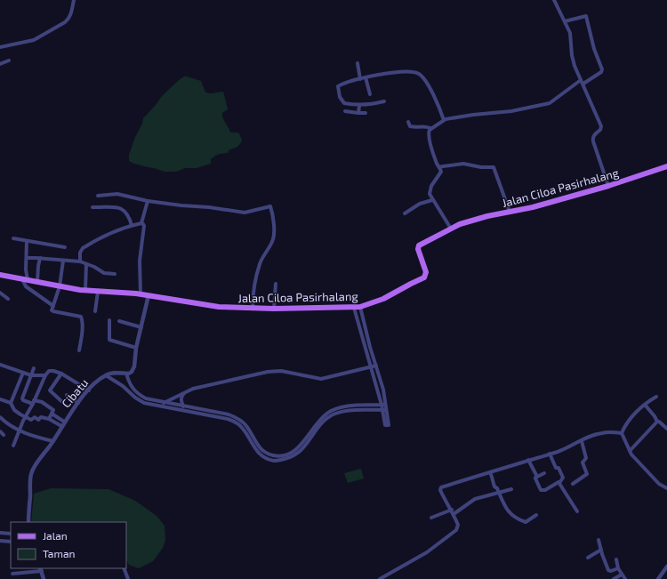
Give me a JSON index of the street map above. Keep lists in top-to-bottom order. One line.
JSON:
{"streets":{"main road":["Jalan Ciloa Pasirhalang"],"street":["Cibatu"]},"legend":["Jalan","Taman"]}
